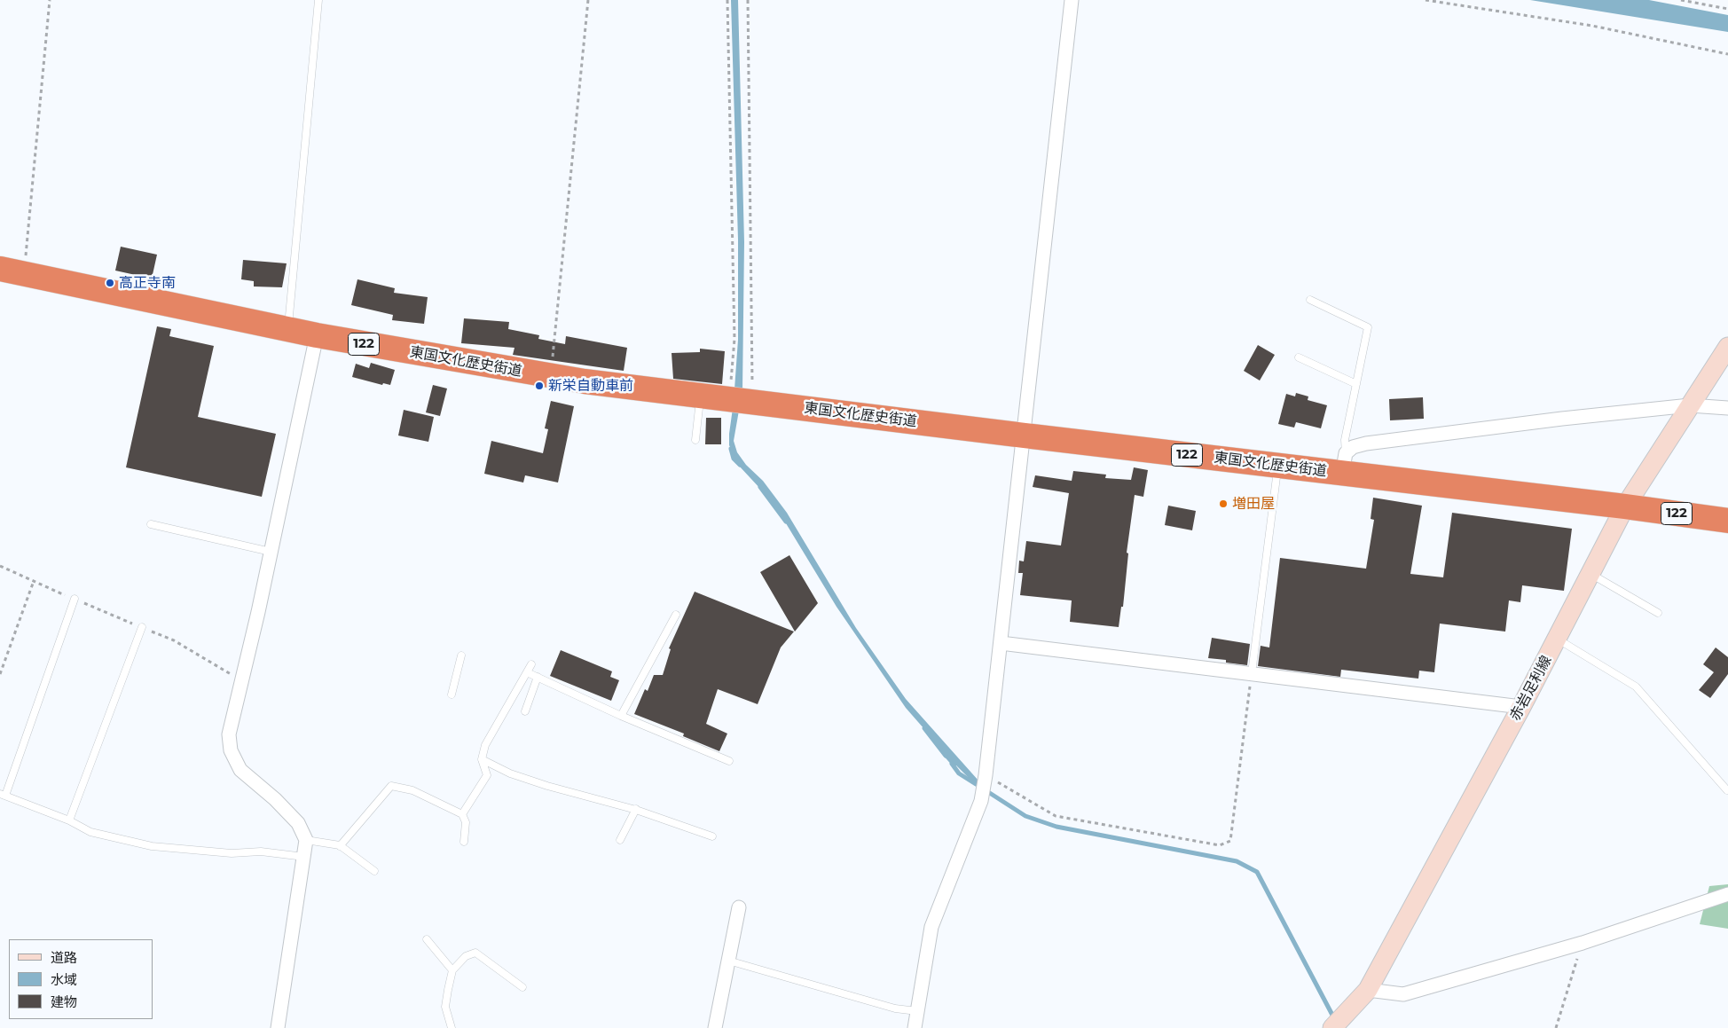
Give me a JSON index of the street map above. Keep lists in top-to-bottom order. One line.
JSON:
{"streets":{"highway":["122","東国文化歴史街道"],"main road":["赤岩足利線"]},"crossings":[["東国文化歴史街道","赤岩足利線"]],"places":["高正寺南","新栄自動車前","増田屋"],"legend":["道路","水域","建物"]}
